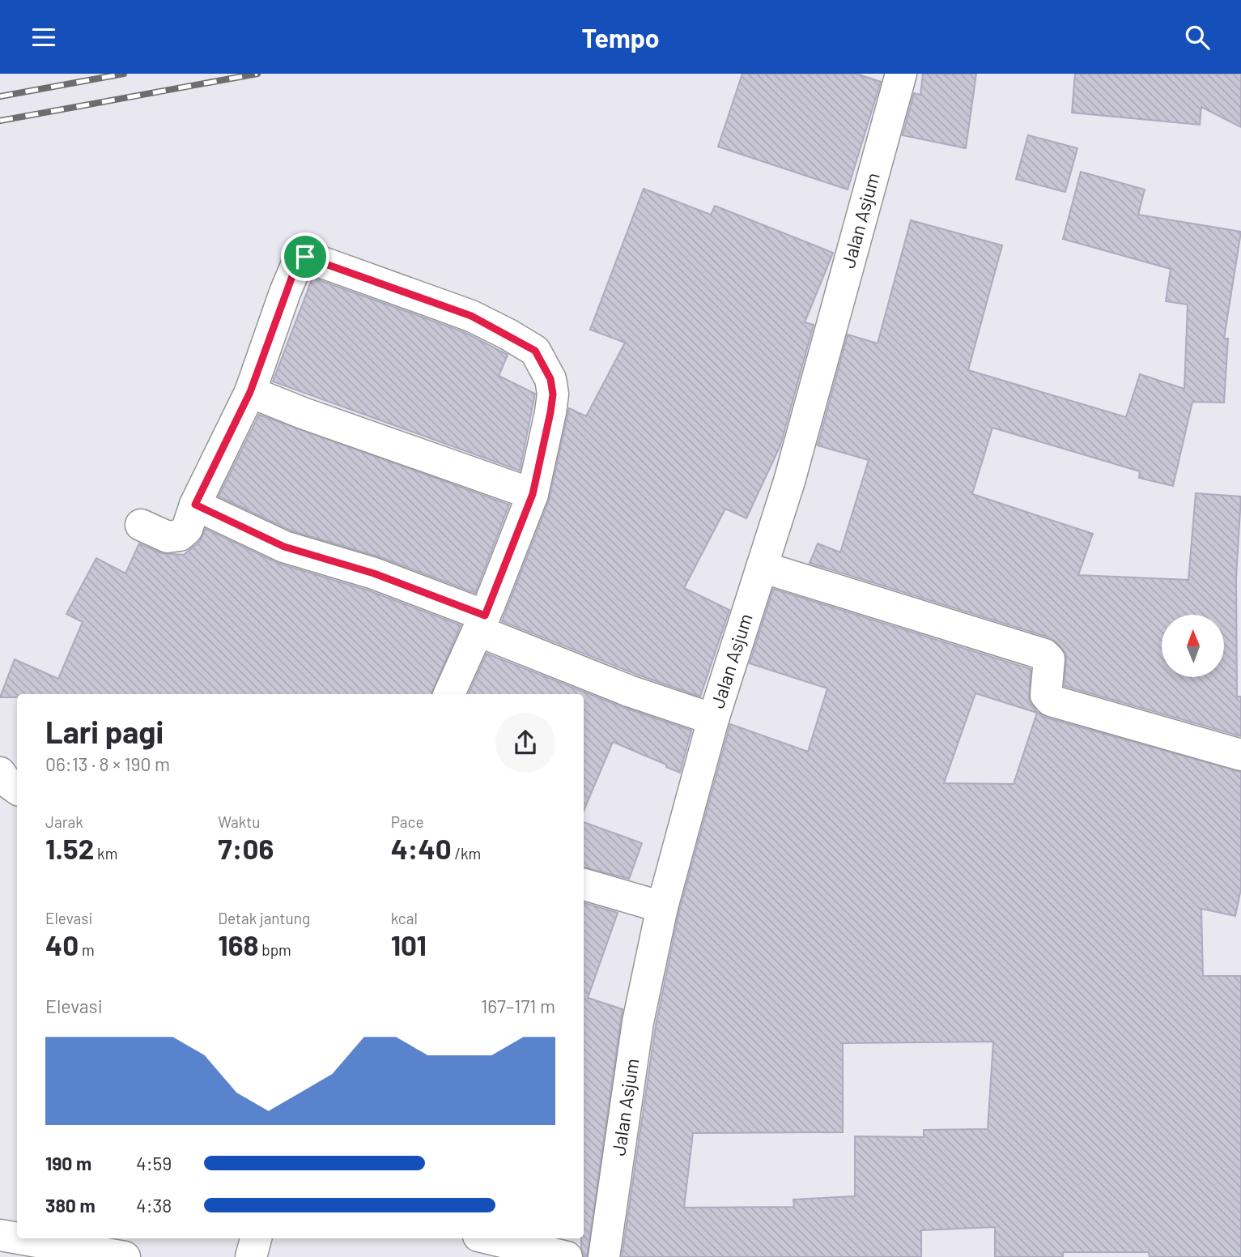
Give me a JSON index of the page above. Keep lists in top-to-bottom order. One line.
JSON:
{"streets":{"street":["Jalan Asjum"]},"north":"top","page":{"header":"Tempo","heading":["Lari pagi","06:13 · 8 × 190 m"],"stats":[["Jarak","1.52 km"],["Waktu","7:06"],["Pace","4:40 /km"],["Elevasi","40 m"],["Detak jantung","168 bpm"],["kcal","101"]],"chart":["Elevasi","167–171 m"],"list":[{"name":"190 m","note":"4:59"},{"name":"380 m","note":"4:38"}]}}
